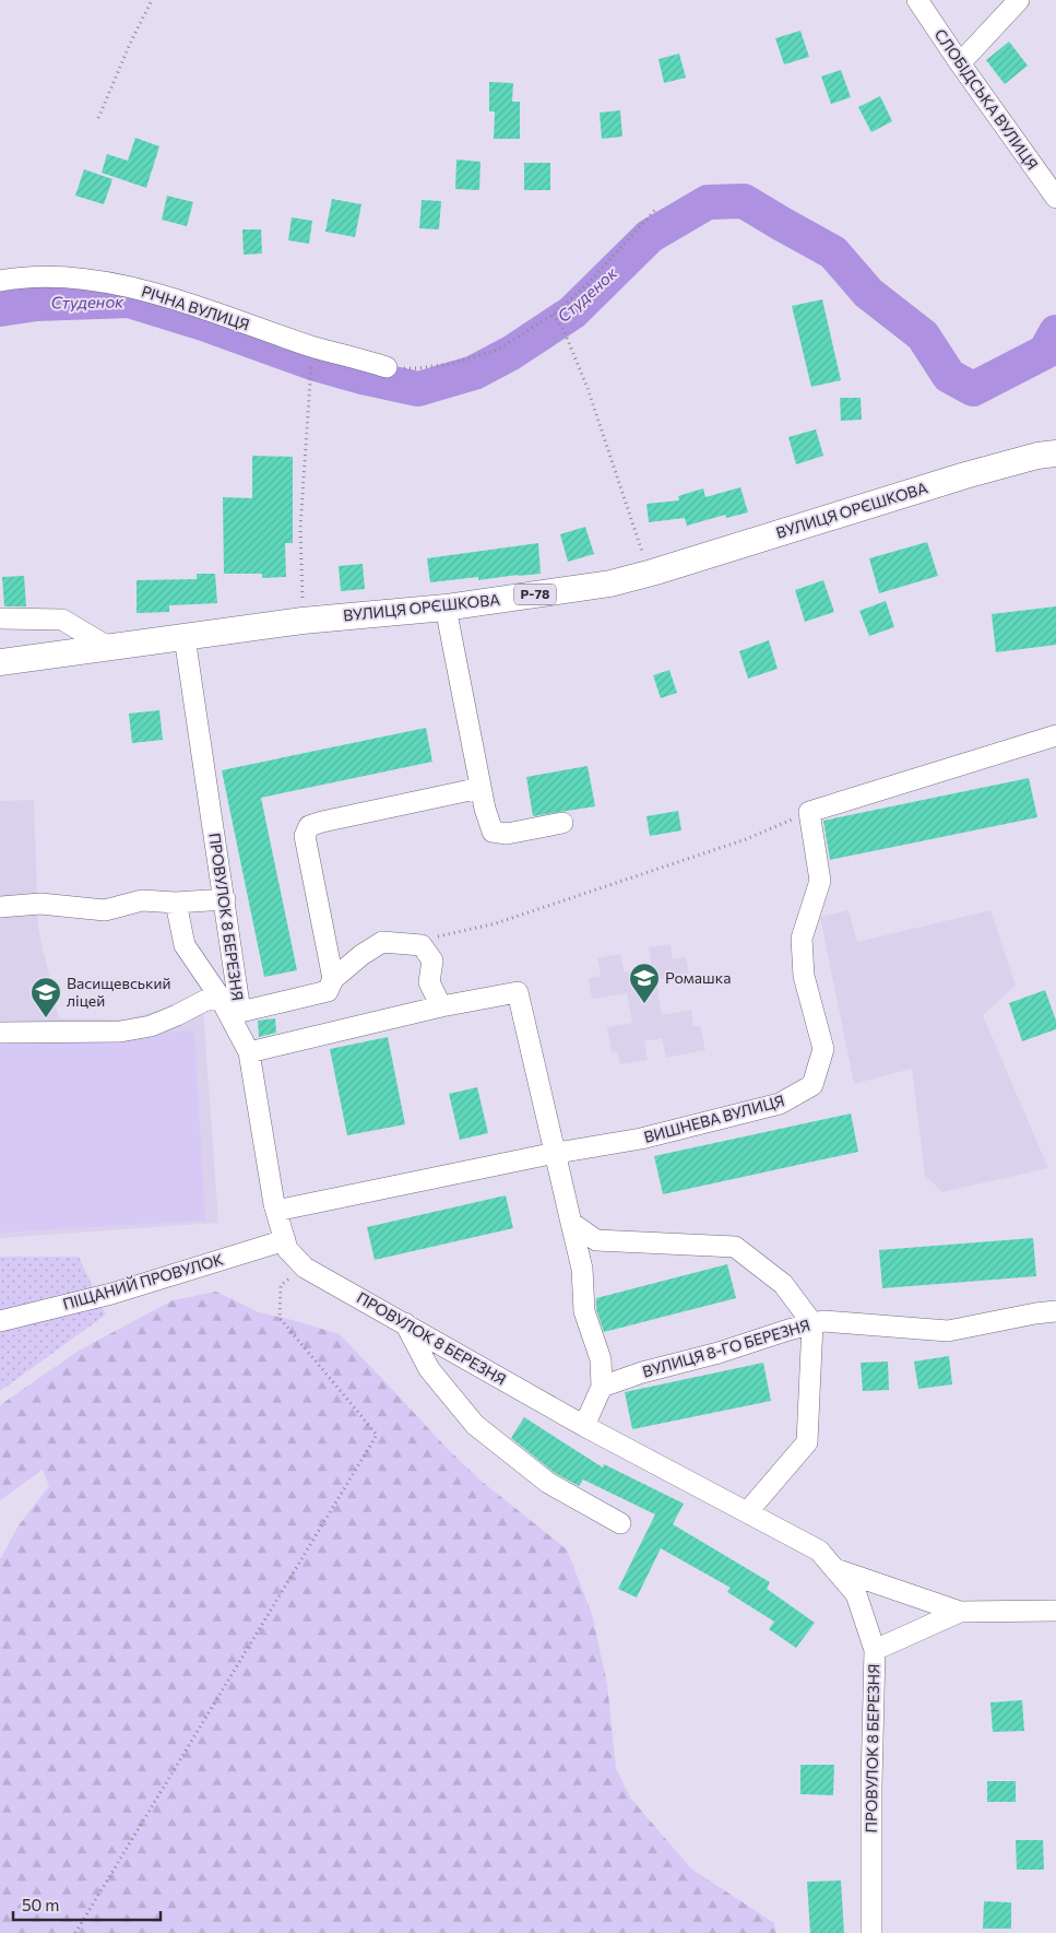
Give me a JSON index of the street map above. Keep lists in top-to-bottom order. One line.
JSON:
{"streets":{"main road":["ВУЛИЦЯ ОРЄШКОВА","Р-78"],"street":["СЛОБІДСЬКА ВУЛИЦЯ","РІЧНА ВУЛИЦЯ","ПРОВУЛОК 8 БЕРЕЗНЯ","ВИШНЕВА ВУЛИЦЯ","ПІЩАНИЙ ПРОВУЛОК","ВУЛИЦЯ 8-ГО БЕРЕЗНЯ"]},"crossings":[["ВУЛИЦЯ ОРЄШКОВА","ПРОВУЛОК 8 БЕРЕЗНЯ"],["ПРОВУЛОК 8 БЕРЕЗНЯ","ВИШНЕВА ВУЛИЦЯ"],["ПРОВУЛОК 8 БЕРЕЗНЯ","ПІЩАНИЙ ПРОВУЛОК"]],"water":["Студенок"],"places":{"school or university":["Ромашка","Васищевський ліцей"]},"scale_bar":"50 m"}
